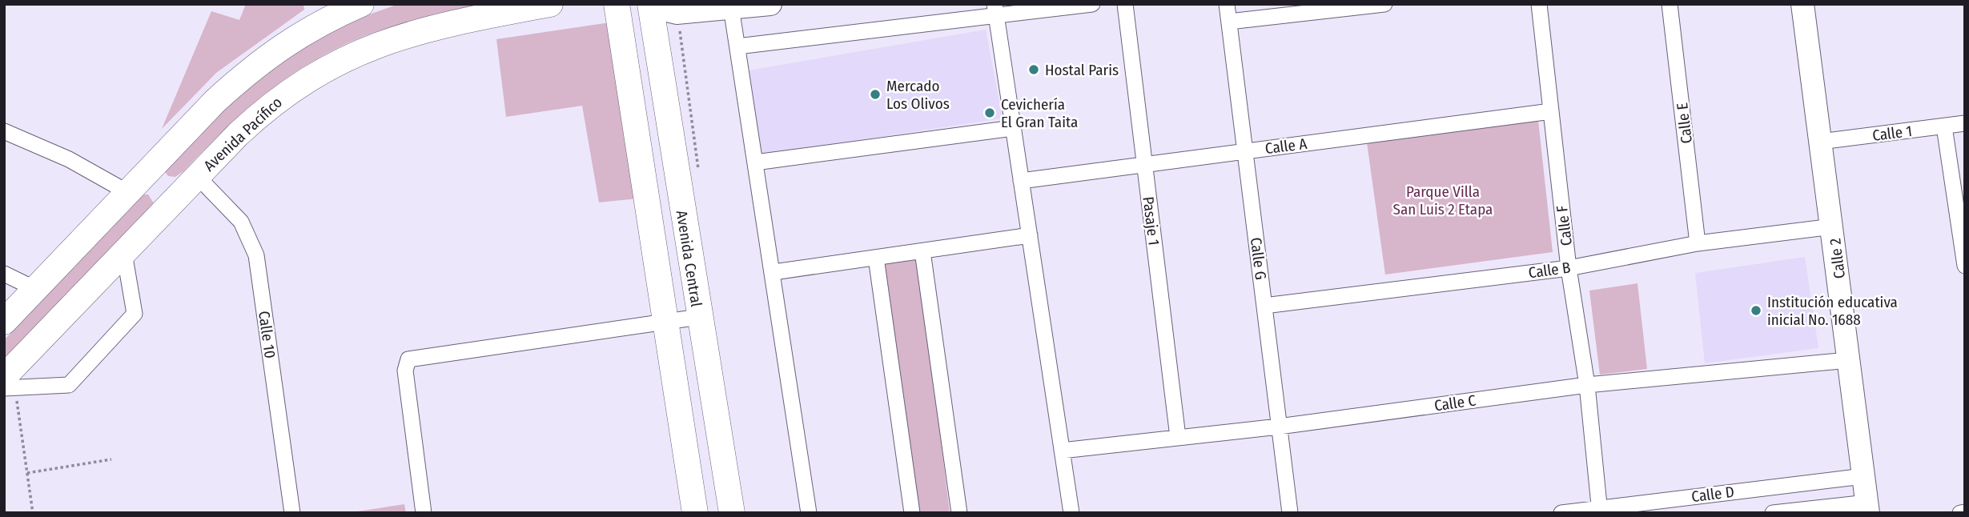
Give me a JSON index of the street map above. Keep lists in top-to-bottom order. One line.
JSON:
{"streets":{"main road":["Avenida Pacífico","Avenida Central","Calle 2"],"street":["Calle E","Calle 1","Calle A","Pasaje 1","Calle F","Calle G","Calle B","Calle 10","Calle C","Calle D"]},"crossings":[["Calle E","Calle B"],["Calle 1","Calle 2"],["Avenida Pacífico","Calle 10"],["Calle A","Pasaje 1"],["Calle A","Calle F"],["Calle A","Calle G"],["Pasaje 1","Calle C"],["Calle F","Calle B"],["Calle F","Calle C"],["Calle F","Calle D"],["Calle G","Calle B"],["Calle G","Calle C"],["Calle 2","Calle B"],["Calle 2","Calle C"],["Calle 2","Calle D"]],"parks":["Parque Villa San Luis 2 Etapa"],"places":["Hostal Paris","Mercado Los Olivos","Cevichería El Gran Taita","Institución educativa inicial No. 1688"]}
